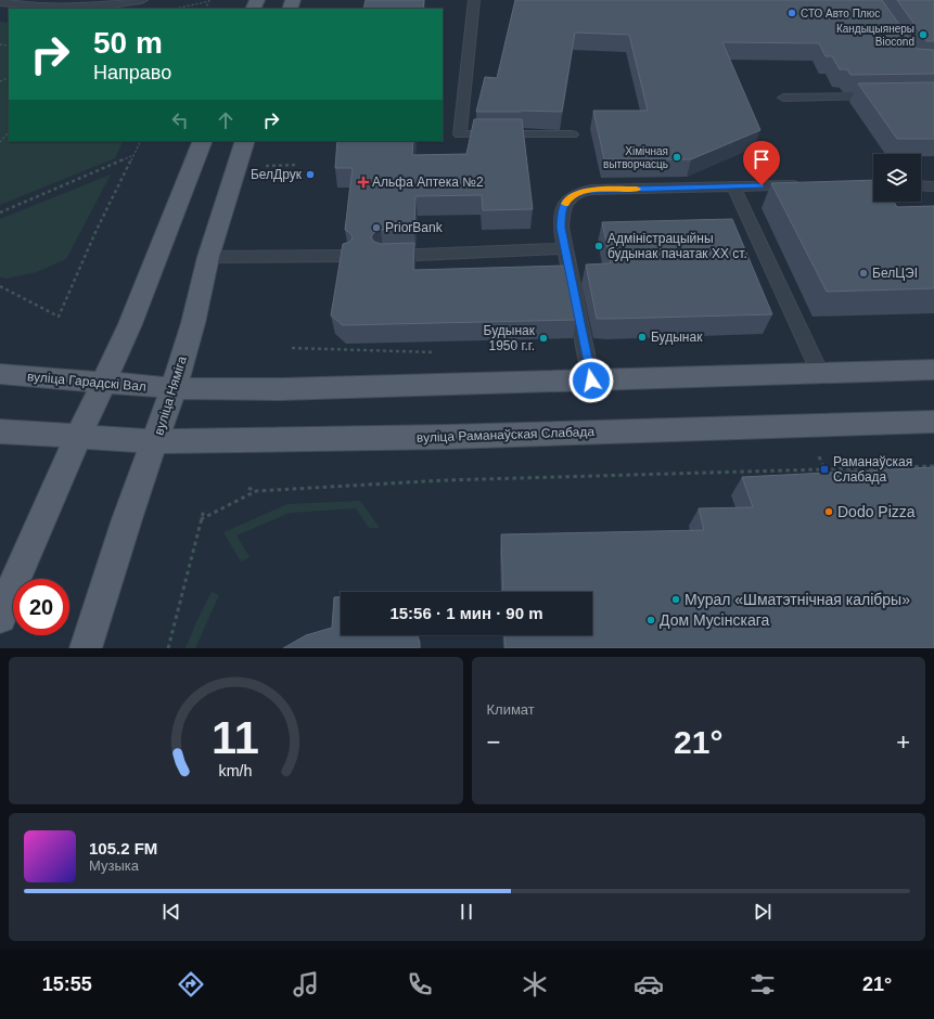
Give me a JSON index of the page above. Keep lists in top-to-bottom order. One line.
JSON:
{"streets":{"main road":["вуліца Гарадскі Вал","вуліца Няміга","вуліца Раманаўская Слабада"]},"crossings":[["вуліца Гарадскі Вал","вуліца Няміга"],["вуліца Няміга","вуліца Раманаўская Слабада"]],"places":{"other":["СТО Авто Плюс","Кандыцыянеры Biocond","Хімічная вытворчасць","БелДрук","PriorBank","Адміністрацыйны будынак пачатак XX ст.","БелЦЭІ","Будынак","Будынак 1950 г.г.","Dodo Pizza","Мурал «Шматэтнічная калібры»","Дом Мусінскага"],"health":["Альфа Аптека №2"],"transit":["Раманаўская Слабада"]},"page":{"turn":["50 m","Направо"],"limit":"20","trip":"15:56 · 1 мин · 90 m","tile":"Климат","heat":["−","21°","+"],"song":["105.2 FM","Музыка"],"tabs":["15:55","21°"],"gauge":["11","km/h"]}}
